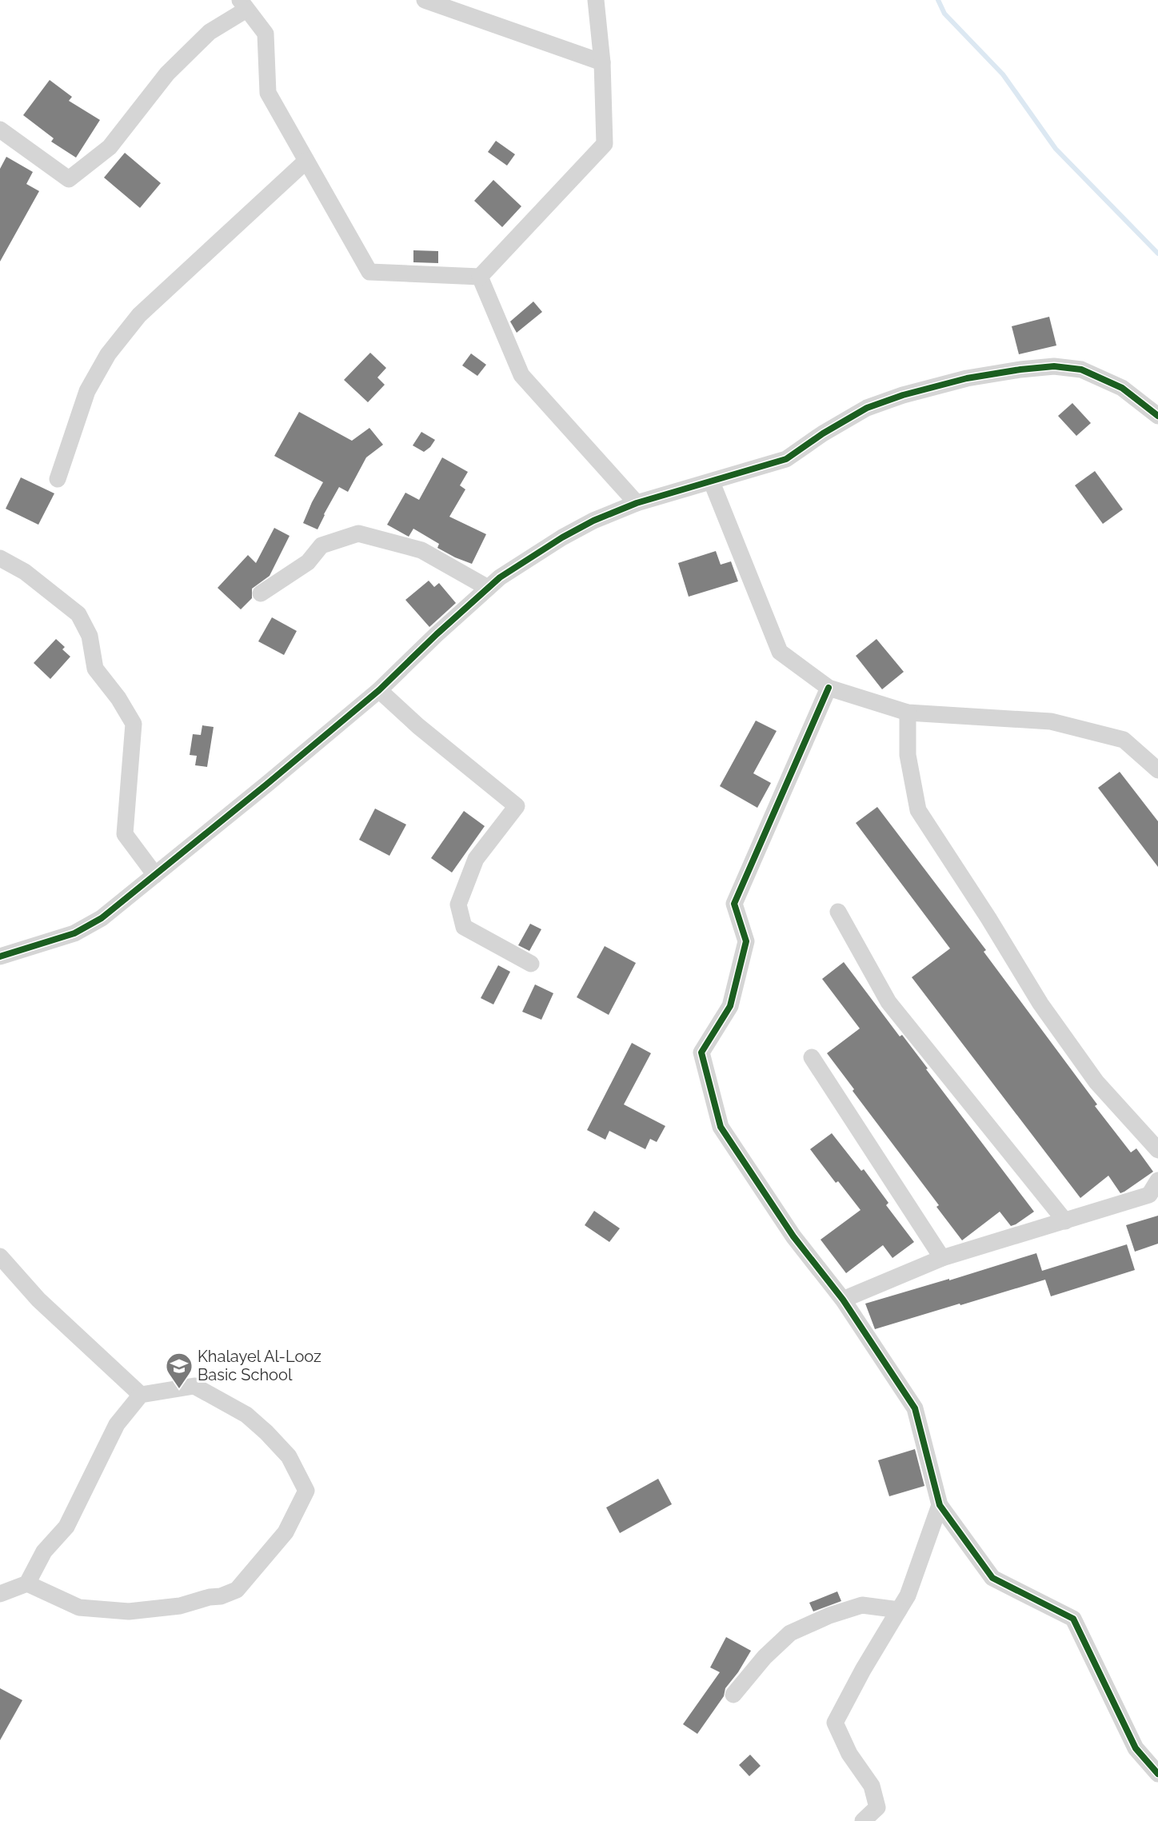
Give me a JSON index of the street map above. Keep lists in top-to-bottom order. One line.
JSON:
{"places":{"school or university":["Khalayel Al-Looz Basic School"]}}
